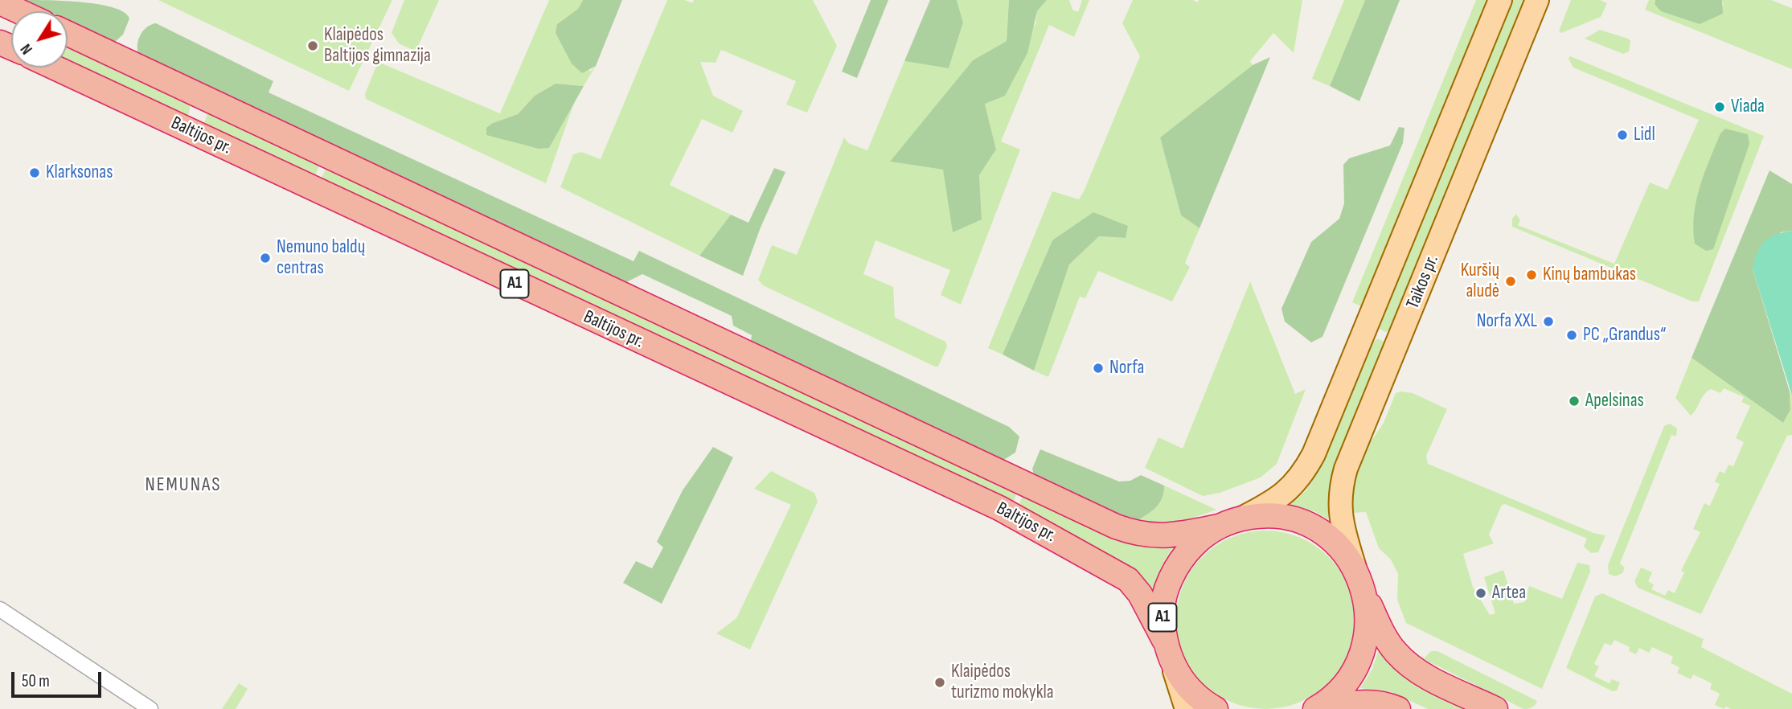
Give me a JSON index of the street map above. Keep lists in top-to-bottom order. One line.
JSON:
{"streets":{"highway":["Baltijos pr.","A1"],"main road":["Taikos pr."]},"crossings":[["Baltijos pr.","Taikos pr."],["Baltijos pr.","A1"],["Taikos pr.","A1"]],"districts":["NEMUNAS"],"places":["Klaipėdos Baltijos gimnazija","Viada","Lidl","Klarksonas","Nemuno baldų centras","Kinų bambukas","Kuršių aludė","Norfa XXL","PC „Grandus“","Norfa","Apelsinas","Artea","Klaipėdos turizmo mokykla"],"scale_bar":"50 m","north":"bottom left"}
